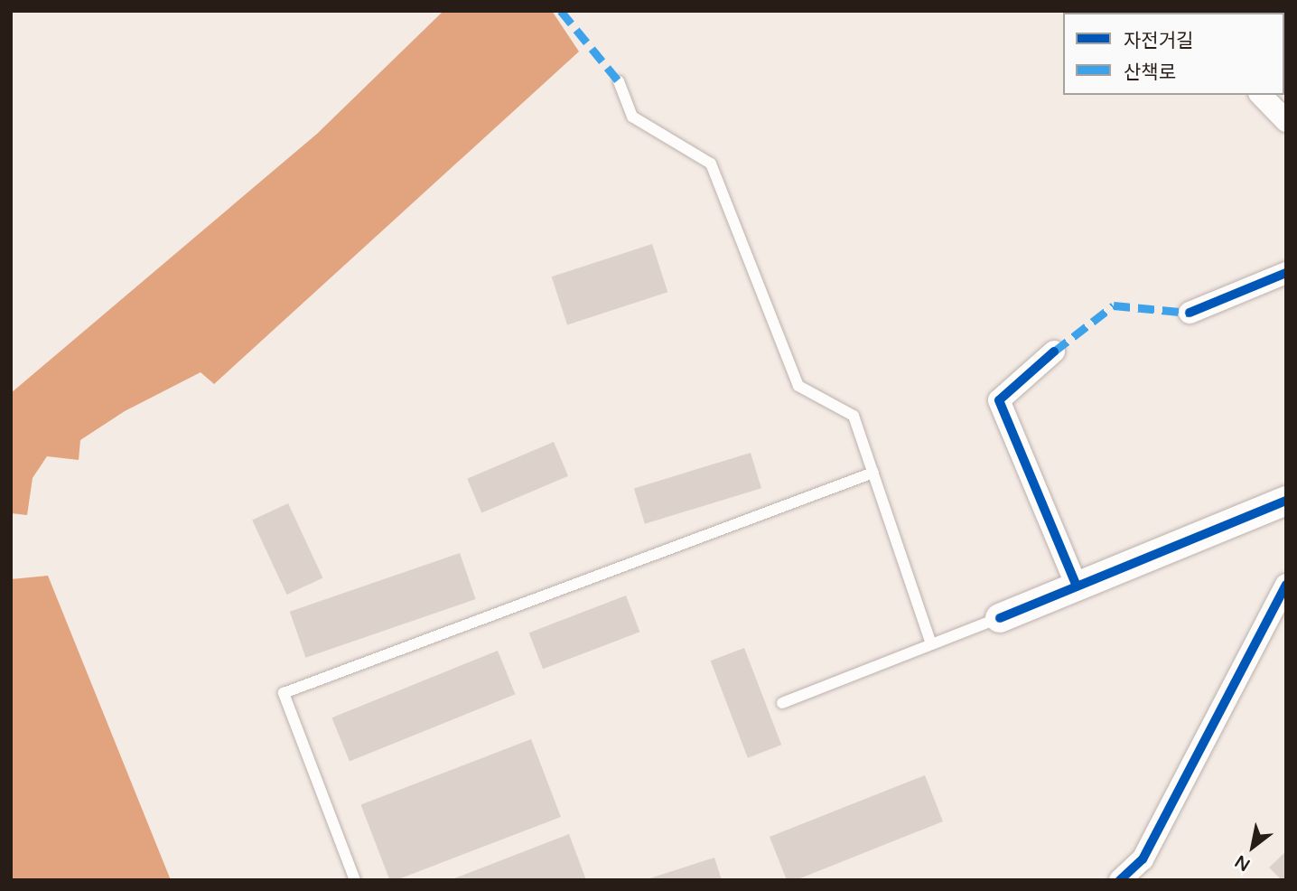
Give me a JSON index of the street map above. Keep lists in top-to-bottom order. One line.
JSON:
{"legend":["자전거길","산책로"],"north":"bottom left"}
